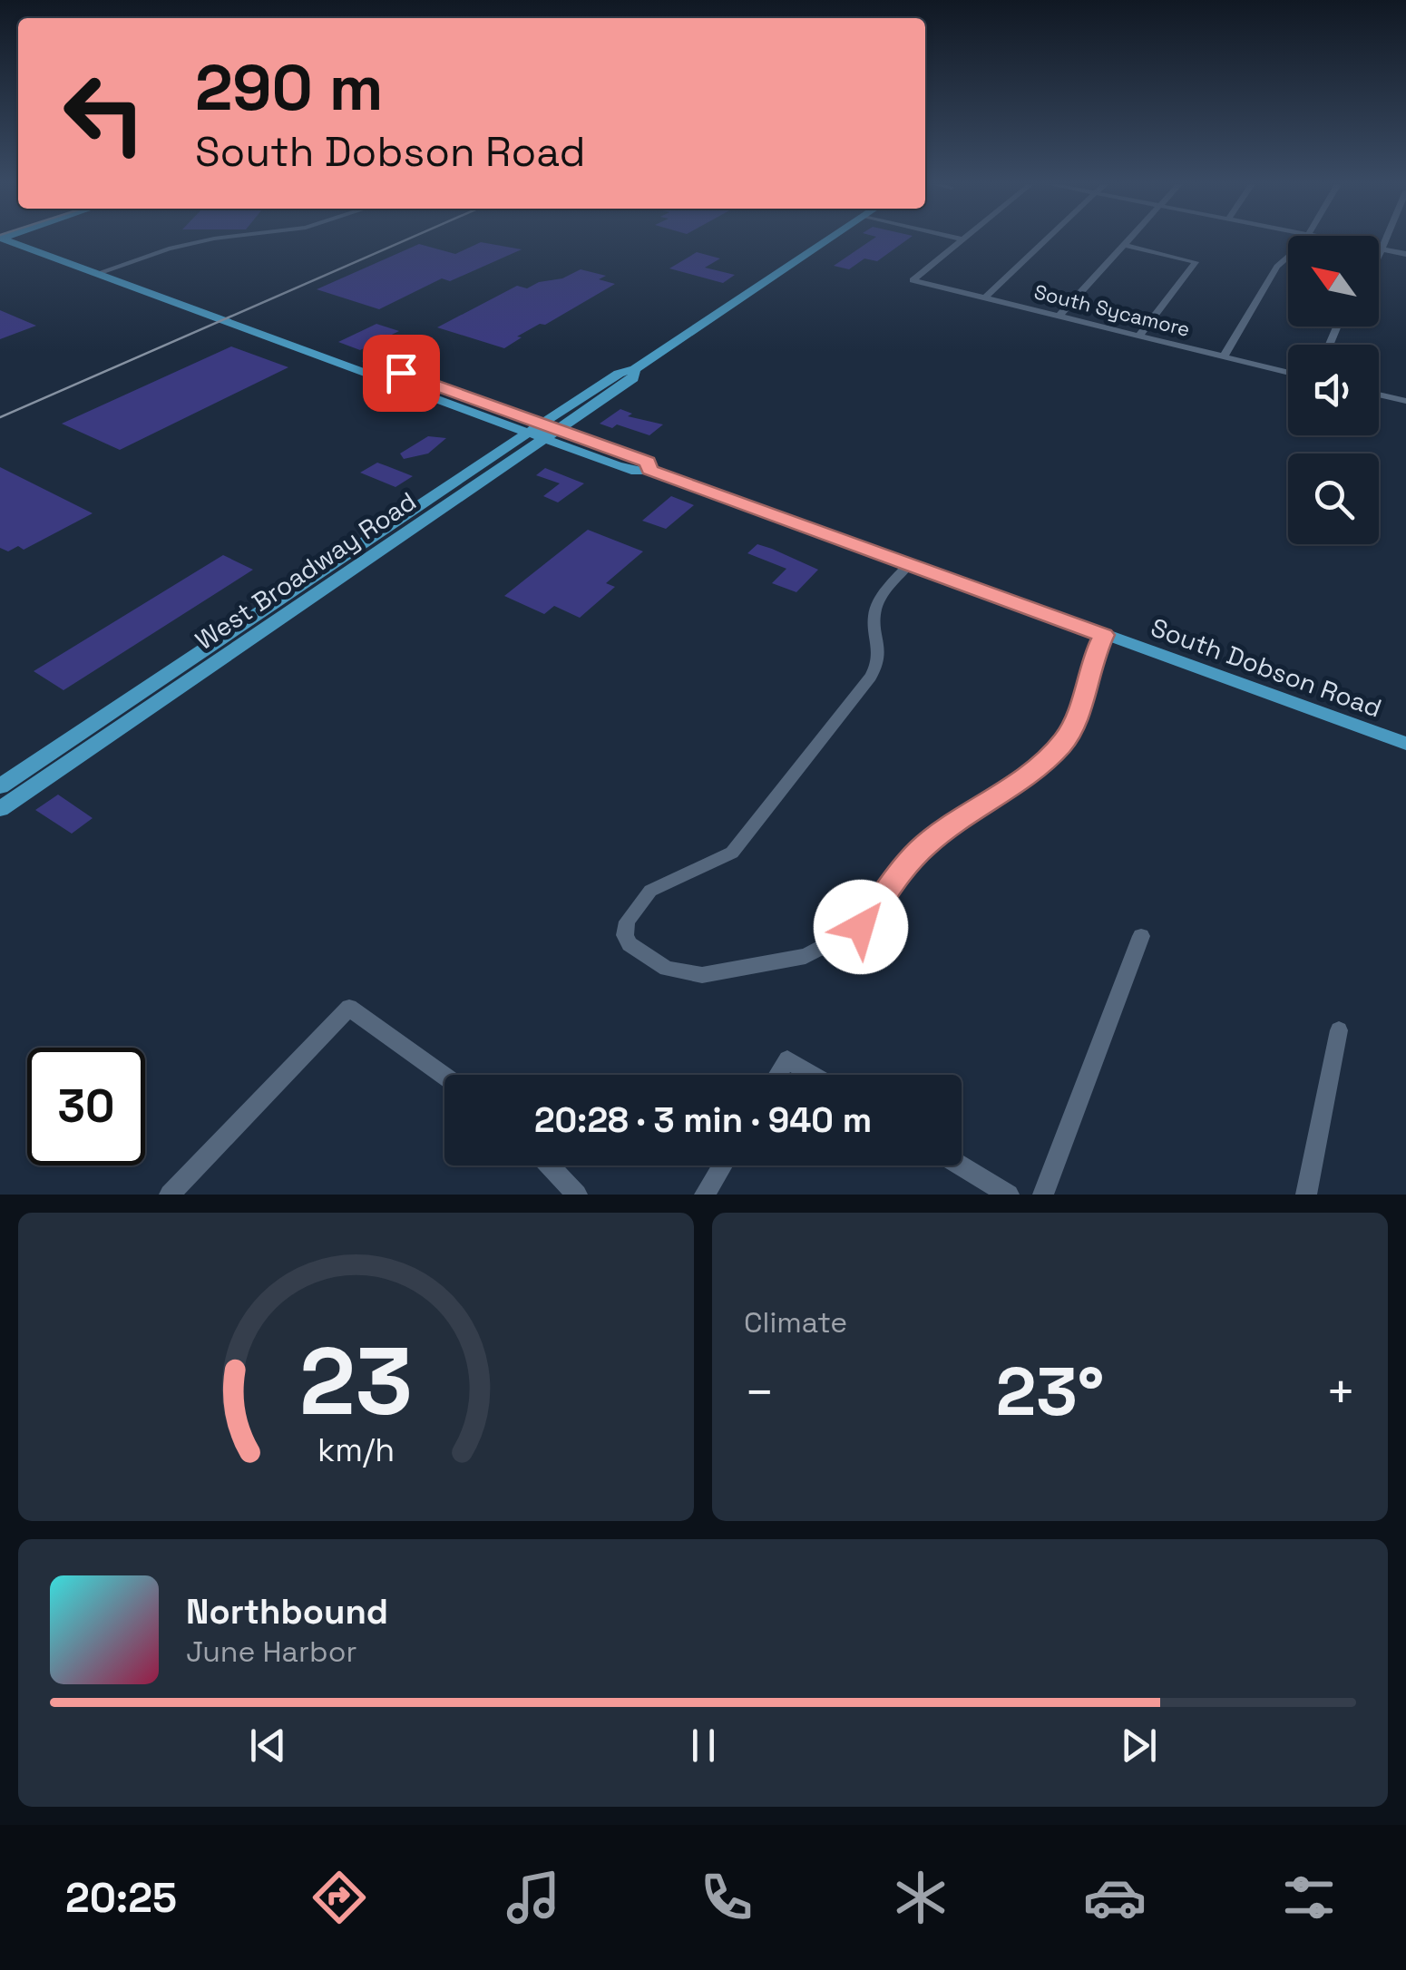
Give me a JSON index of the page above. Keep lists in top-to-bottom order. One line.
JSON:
{"streets":{"main road":["West Broadway Road","South Dobson Road"],"street":["South Sycamore"]},"crossings":[["West Broadway Road","South Dobson Road"]],"north":"top left","page":{"turn":["290 m","South Dobson Road"],"limit":"30","trip":"20:28 · 3 min · 940 m","tile":"Climate","heat":["−","23°","+"],"song":["Northbound","June Harbor"],"tabs":"20:25","gauge":["23","km/h"]}}
